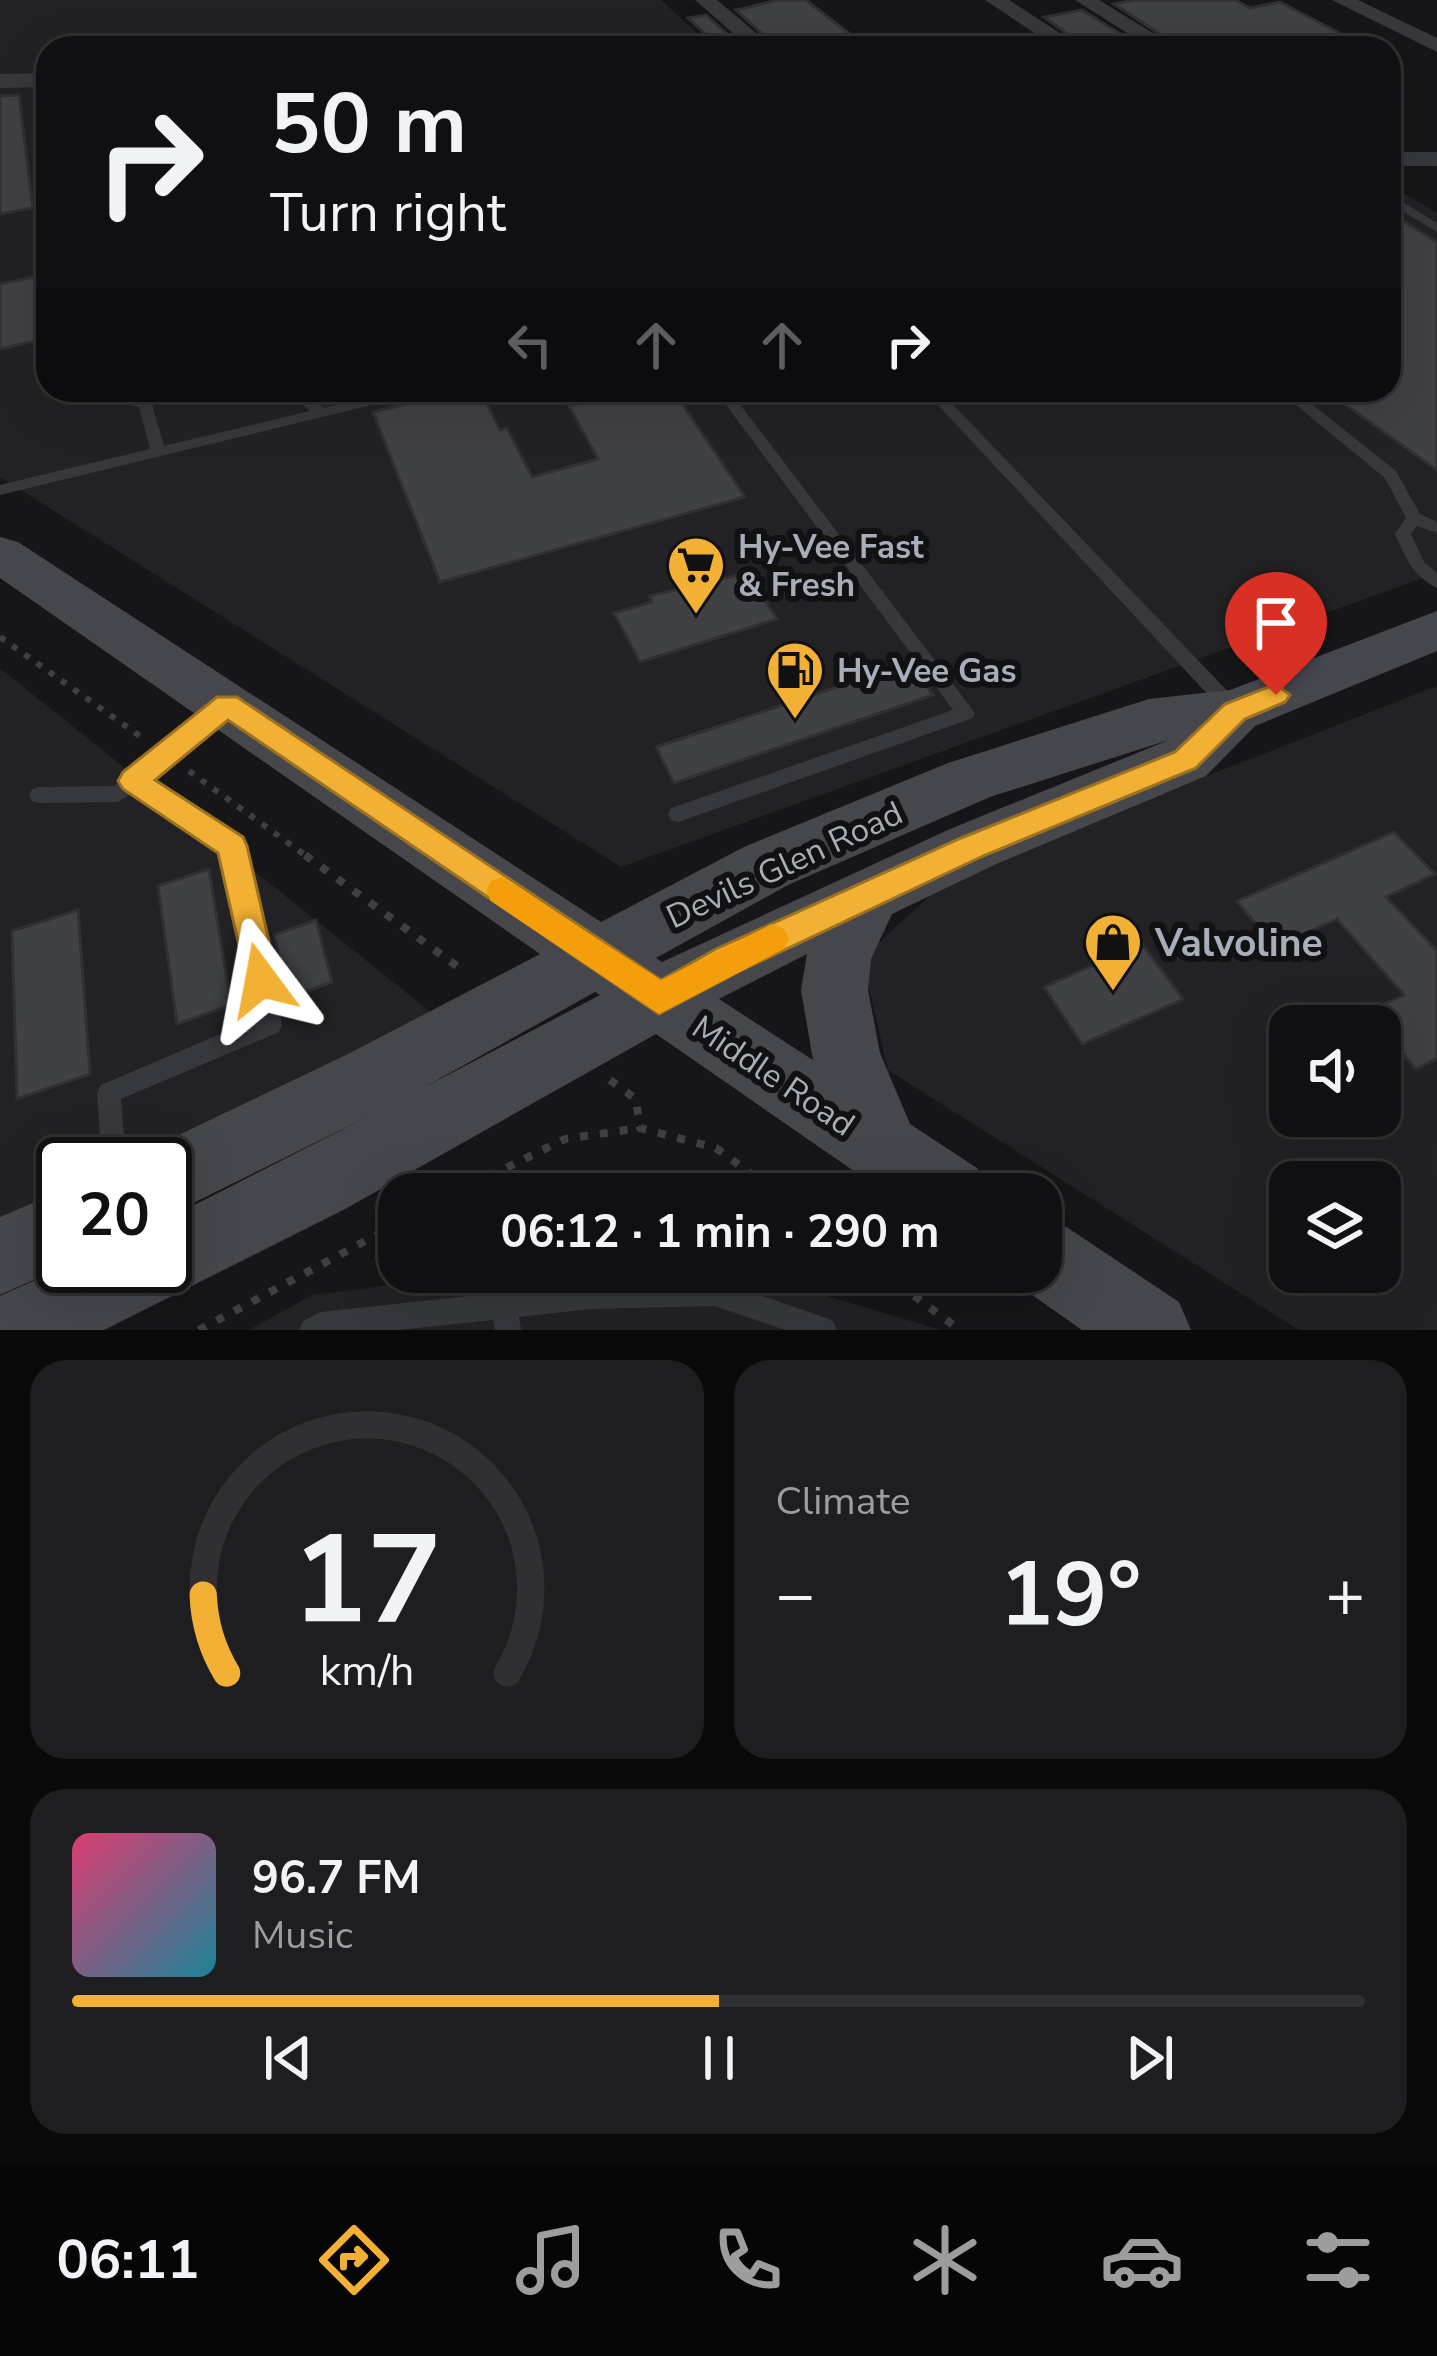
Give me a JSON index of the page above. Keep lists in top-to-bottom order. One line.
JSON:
{"streets":{"main road":["Devils Glen Road","Middle Road"]},"crossings":[["Devils Glen Road","Middle Road"]],"places":{"supermarket":["Hy-Vee Fast & Fresh"],"fuel station":["Hy-Vee Gas"],"shop":["Valvoline"]},"page":{"turn":["50 m","Turn right"],"limit":"20","trip":"06:12 · 1 min · 290 m","tile":"Climate","heat":["−","19°","+"],"song":["96.7 FM","Music"],"tabs":"06:11","gauge":["17","km/h"]}}
